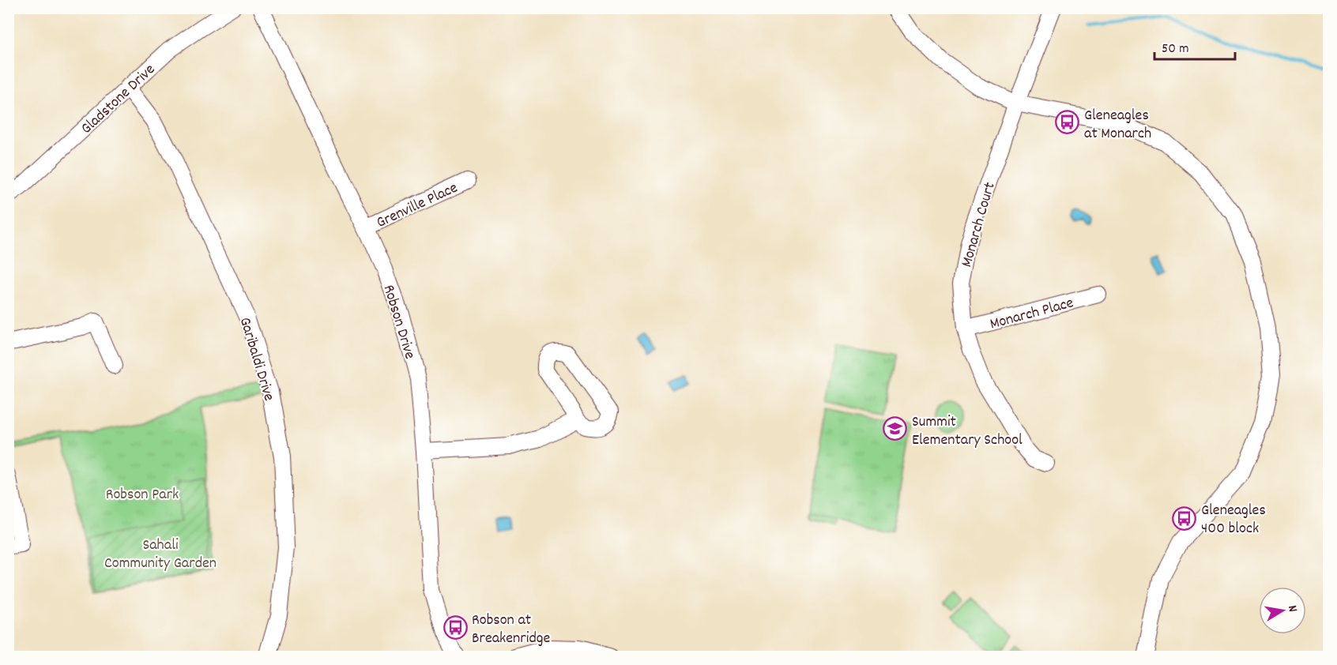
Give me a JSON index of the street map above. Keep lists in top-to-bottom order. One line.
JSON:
{"streets":{"street":["Gladstone Drive","Grenville Place","Monarch Court","Monarch Place","Robson Drive","Garibaldi Drive"]},"crossings":[["Gladstone Drive","Garibaldi Drive"],["Grenville Place","Robson Drive"],["Monarch Court","Monarch Place"]],"parks":["Robson Park","Sahali Community Garden"],"places":{"bus stop":["Gleneagles at Monarch","Gleneagles 400 block","Robson at Breakenridge"],"school or university":["Summit Elementary School"]},"scale_bar":"50 m","north":"right"}
